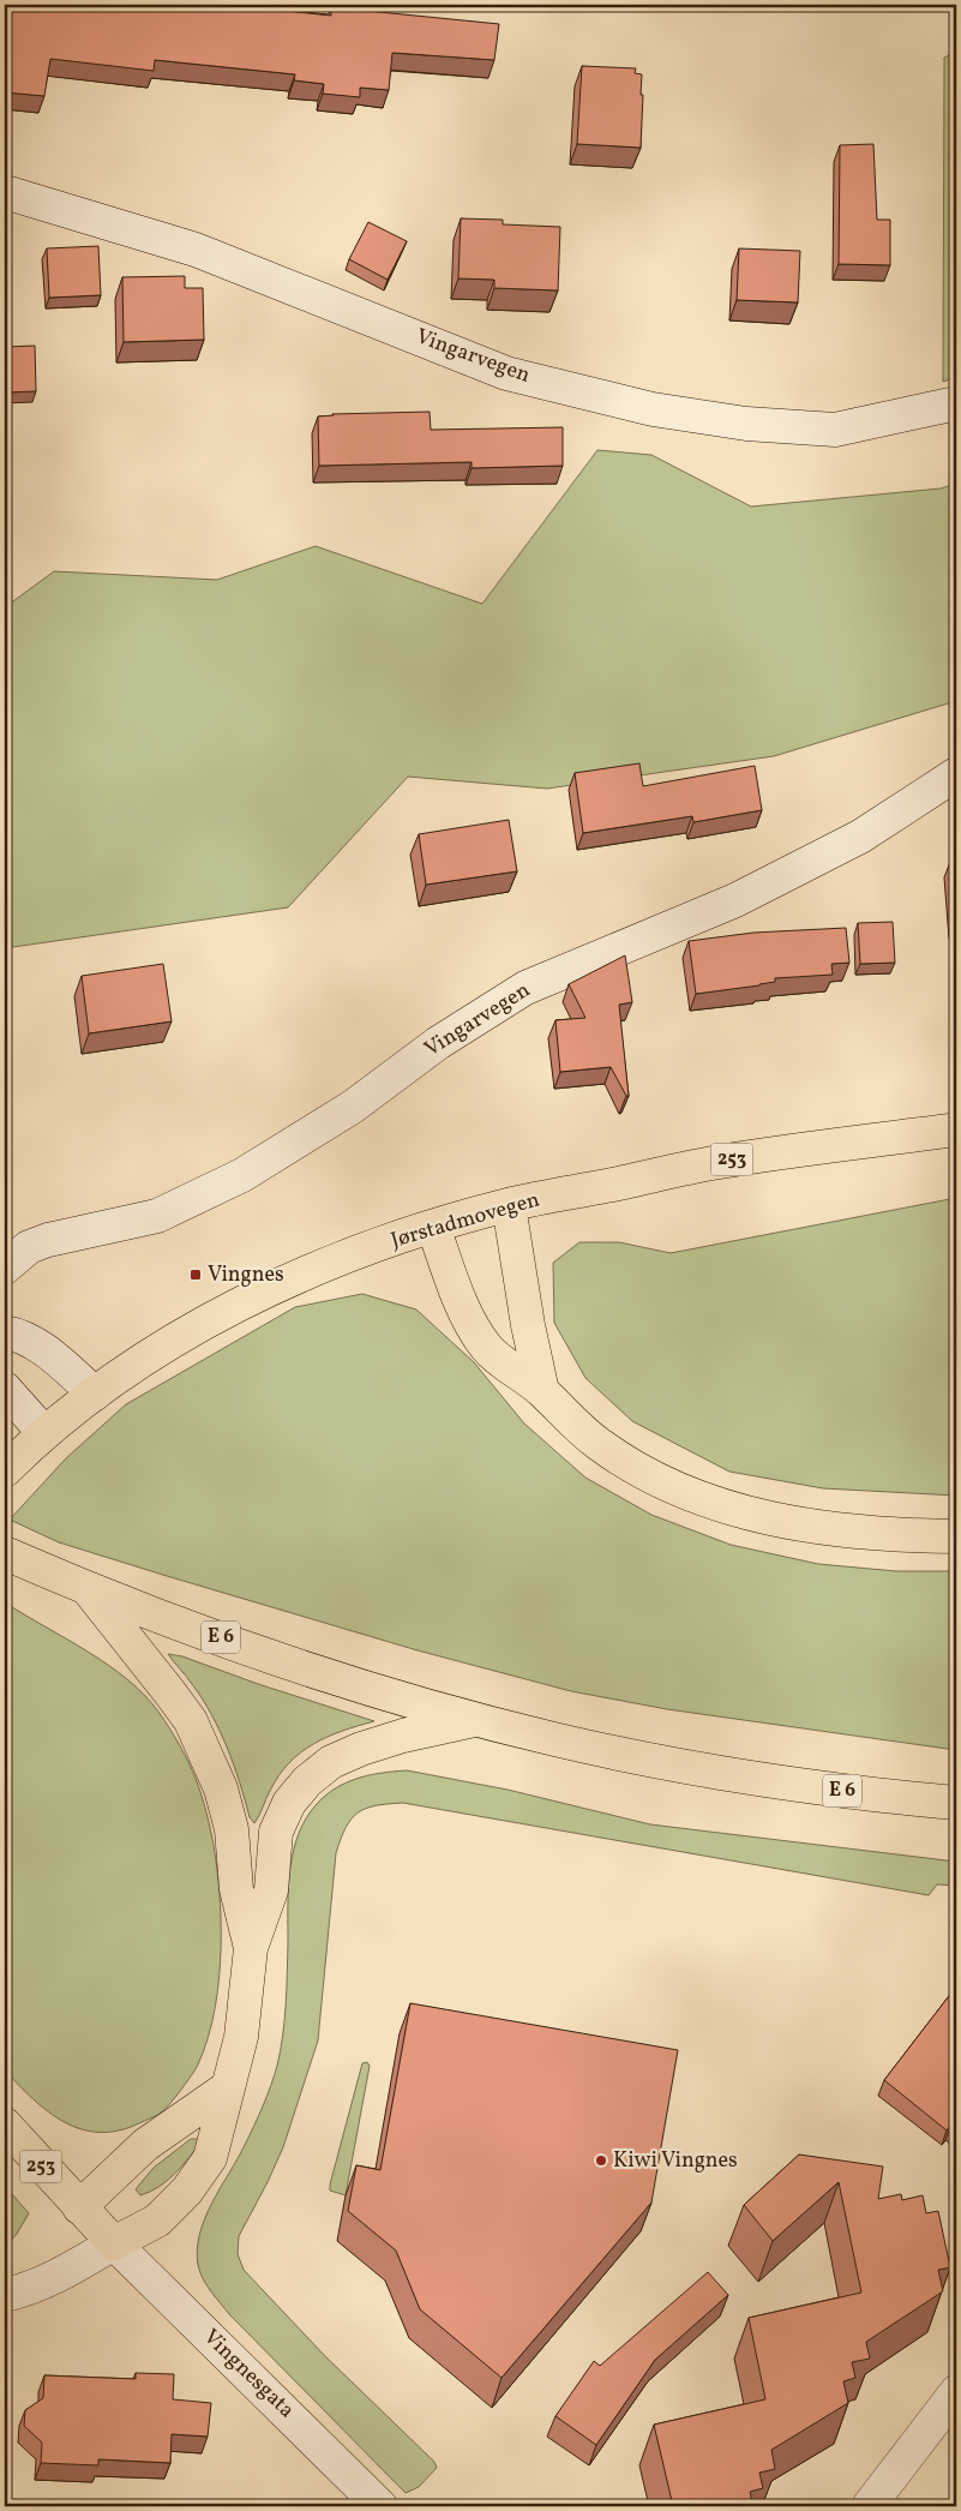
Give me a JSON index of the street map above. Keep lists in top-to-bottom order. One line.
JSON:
{"streets":{"main road":["253","Jørstadmovegen","E 6","Vingnesgata"],"street":["Vingarvegen"]},"places":{"transit":["Vingnes"],"other":["Kiwi Vingnes"]}}
